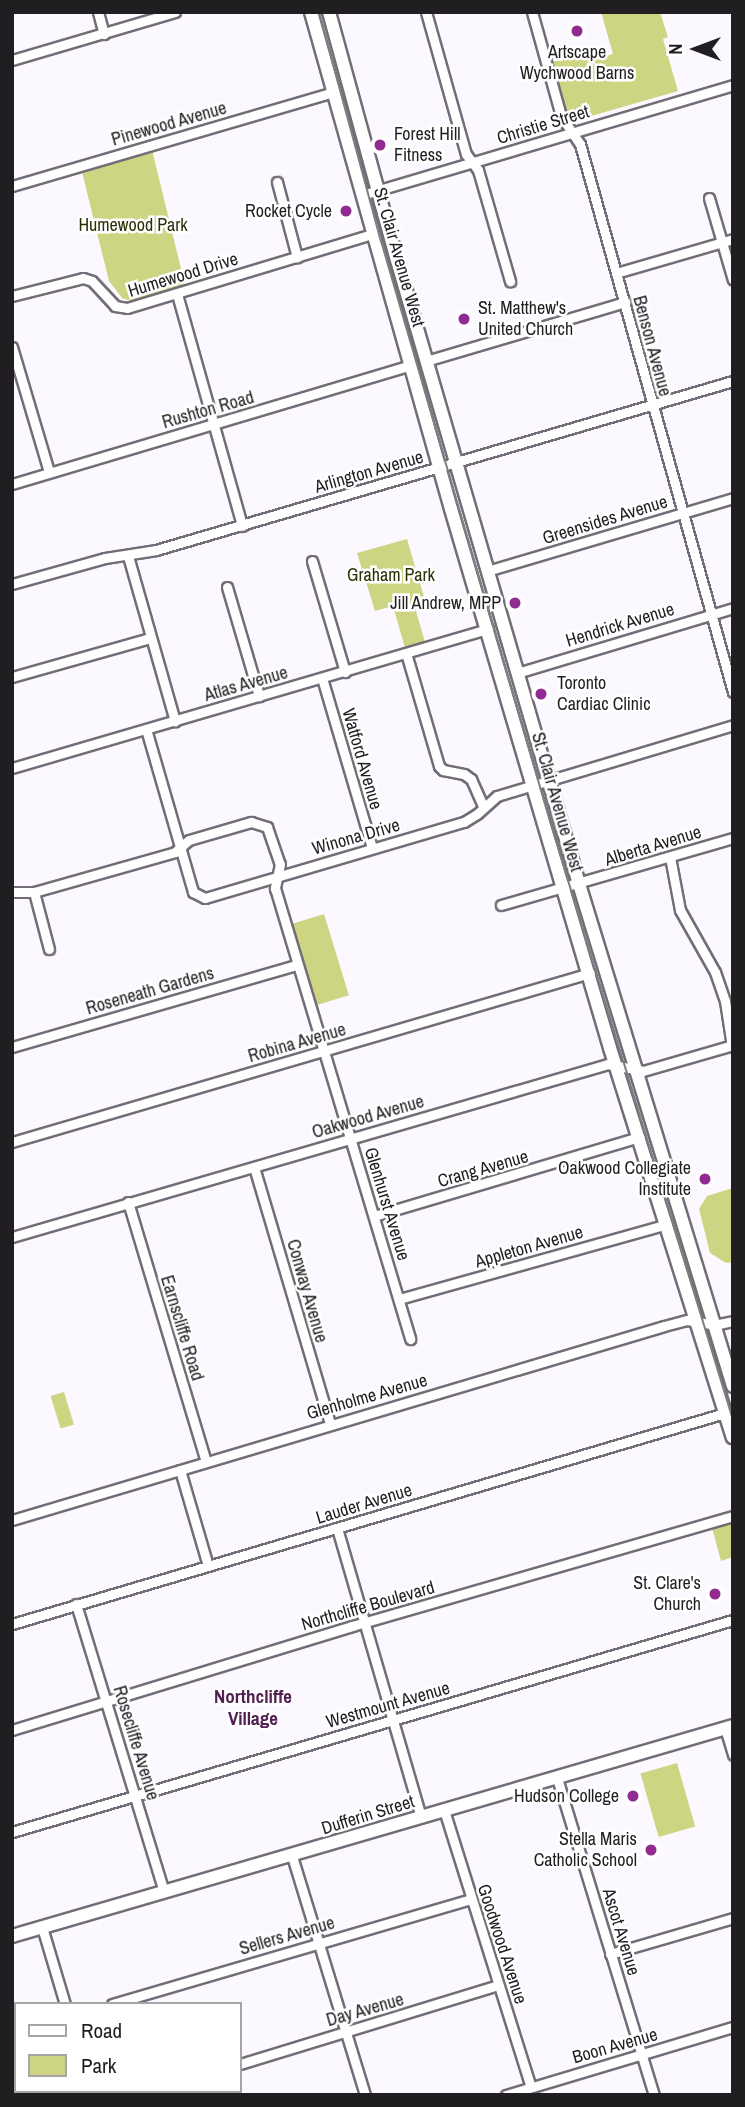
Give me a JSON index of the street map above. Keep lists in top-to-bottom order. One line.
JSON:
{"streets":{"main road":["St. Clair Avenue West","Dufferin Street"],"street":["Pinewood Avenue","Christie Street","Humewood Drive","Benson Avenue","Rushton Road","Arlington Avenue","Greensides Avenue","Hendrick Avenue","Atlas Avenue","Watford Avenue","Winona Drive","Alberta Avenue","Roseneath Gardens","Robina Avenue","Oakwood Avenue","Crang Avenue","Glenhurst Avenue","Appleton Avenue","Conway Avenue","Earnscliffe Road","Glenholme Avenue","Lauder Avenue","Northcliffe Boulevard","Westmount Avenue","Rosecliffe Avenue","Ascot Avenue","Sellers Avenue","Goodwood Avenue","Day Avenue","Boon Avenue"]},"crossings":[["Pinewood Avenue","St. Clair Avenue West"],["Christie Street","St. Clair Avenue West"],["Christie Street","Benson Avenue"],["St. Clair Avenue West","Humewood Drive"],["St. Clair Avenue West","Rushton Road"],["St. Clair Avenue West","Arlington Avenue"],["St. Clair Avenue West","Greensides Avenue"],["St. Clair Avenue West","Hendrick Avenue"],["St. Clair Avenue West","Atlas Avenue"],["St. Clair Avenue West","Winona Drive"],["St. Clair Avenue West","Alberta Avenue"],["St. Clair Avenue West","Robina Avenue"],["St. Clair Avenue West","Oakwood Avenue"],["St. Clair Avenue West","Crang Avenue"],["St. Clair Avenue West","Appleton Avenue"],["St. Clair Avenue West","Glenholme Avenue"],["St. Clair Avenue West","Lauder Avenue"],["Benson Avenue","Arlington Avenue"],["Benson Avenue","Greensides Avenue"],["Benson Avenue","Hendrick Avenue"],["Atlas Avenue","Watford Avenue"],["Atlas Avenue","Winona Drive"],["Watford Avenue","Winona Drive"],["Winona Drive","Glenhurst Avenue"],["Roseneath Gardens","Glenhurst Avenue"],["Robina Avenue","Glenhurst Avenue"],["Oakwood Avenue","Glenhurst Avenue"],["Oakwood Avenue","Conway Avenue"],["Oakwood Avenue","Earnscliffe Road"],["Crang Avenue","Glenhurst Avenue"],["Glenhurst Avenue","Appleton Avenue"],["Conway Avenue","Glenholme Avenue"],["Earnscliffe Road","Glenholme Avenue"],["Lauder Avenue","Rosecliffe Avenue"],["Northcliffe Boulevard","Rosecliffe Avenue"],["Westmount Avenue","Rosecliffe Avenue"],["Rosecliffe Avenue","Dufferin Street"],["Dufferin Street","Ascot Avenue"],["Dufferin Street","Goodwood Avenue"],["Ascot Avenue","Boon Avenue"],["Sellers Avenue","Goodwood Avenue"],["Goodwood Avenue","Day Avenue"],["Goodwood Avenue","Boon Avenue"]],"districts":["Northcliffe Village"],"parks":["Humewood Park","Graham Park"],"places":["Artscape Wychwood Barns","Forest Hill Fitness","Rocket Cycle","St. Matthew's United Church","Jill Andrew, MPP","Toronto Cardiac Clinic","Oakwood Collegiate Institute","St. Clare's Church","Hudson College","Stella Maris Catholic School"],"legend":["Road","Park"],"north":"left"}
